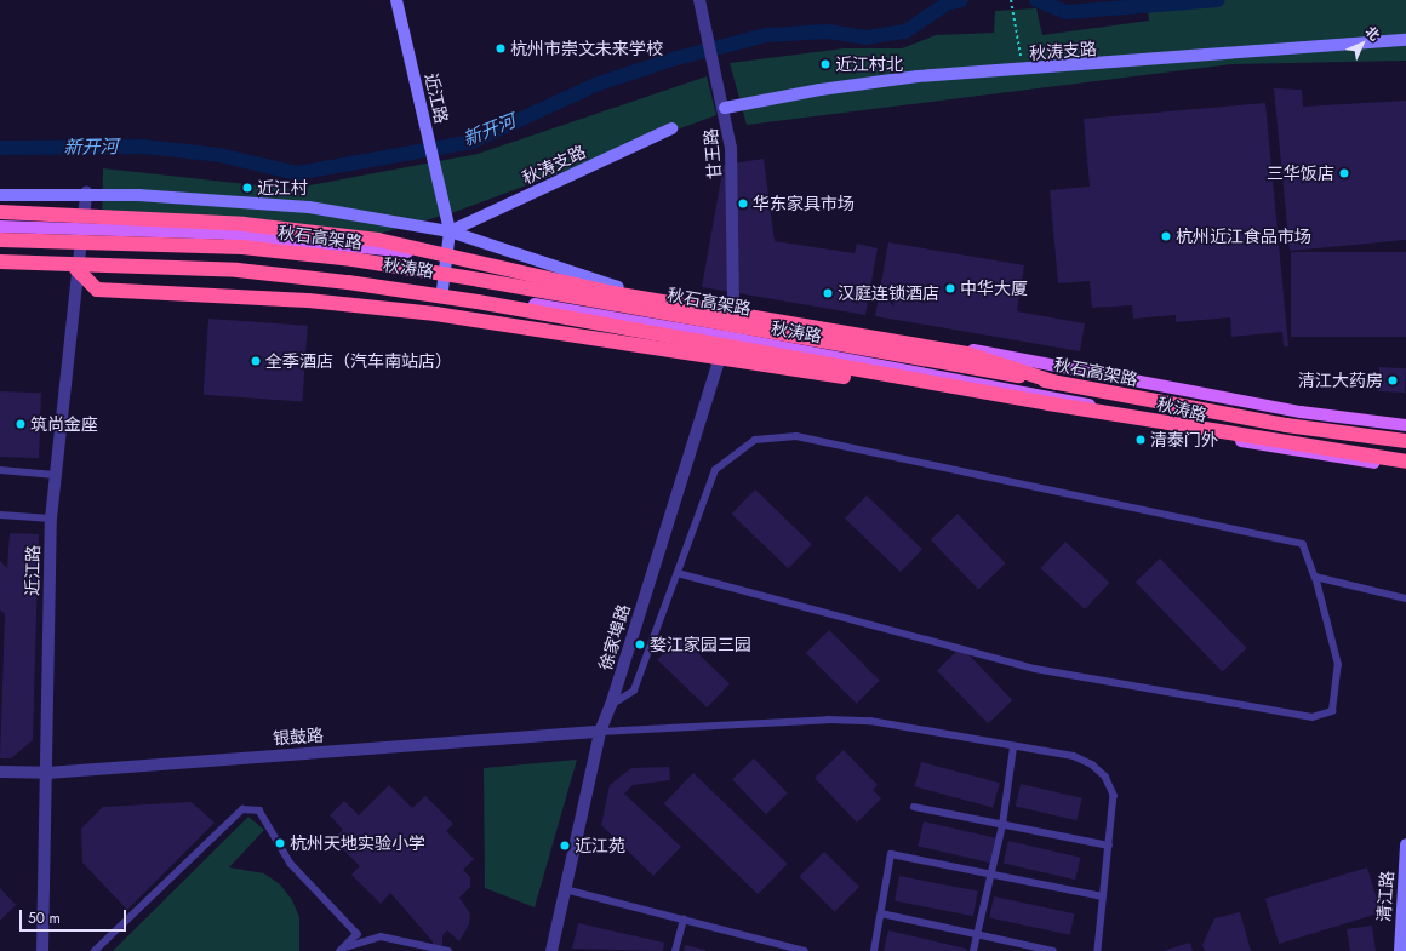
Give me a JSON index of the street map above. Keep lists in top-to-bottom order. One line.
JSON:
{"streets":{"highway":["秋石高架路"],"main road":["秋涛路"],"street":["秋涛支路","近江路","甘王路","徐家埠路","银鼓路","清江路"]},"crossings":[["秋涛支路","近江路"],["秋涛支路","甘王路"],["近江路","秋涛路"],["近江路","银鼓路"],["甘王路","秋涛路"],["秋涛路","徐家埠路"],["徐家埠路","银鼓路"]],"water":["新开河"],"places":["杭州市崇文未来学校","近江村北","三华饭店","近江村","华东家具市场","杭州近江食品市场","中华大厦","汉庭连锁酒店","全季酒店（汽车南站店）","清江大药房","筑尚金座","清泰门外","婺江家园三园","杭州天地实验小学","近江苑"],"scale_bar":"50 m","north":"top right"}
